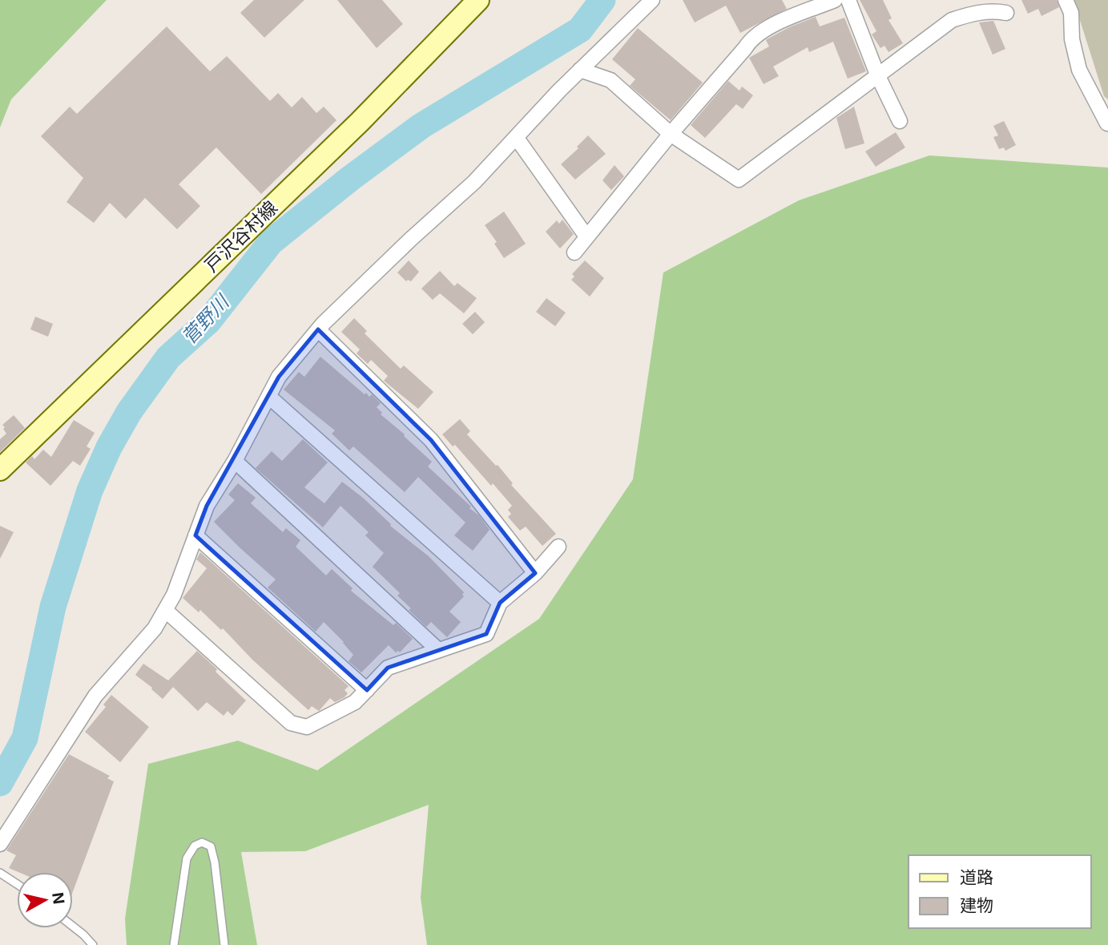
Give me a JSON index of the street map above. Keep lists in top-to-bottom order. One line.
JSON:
{"streets":{"main road":["戸沢谷村線"]},"water":["菅野川"],"legend":["道路","建物"],"north":"right"}
